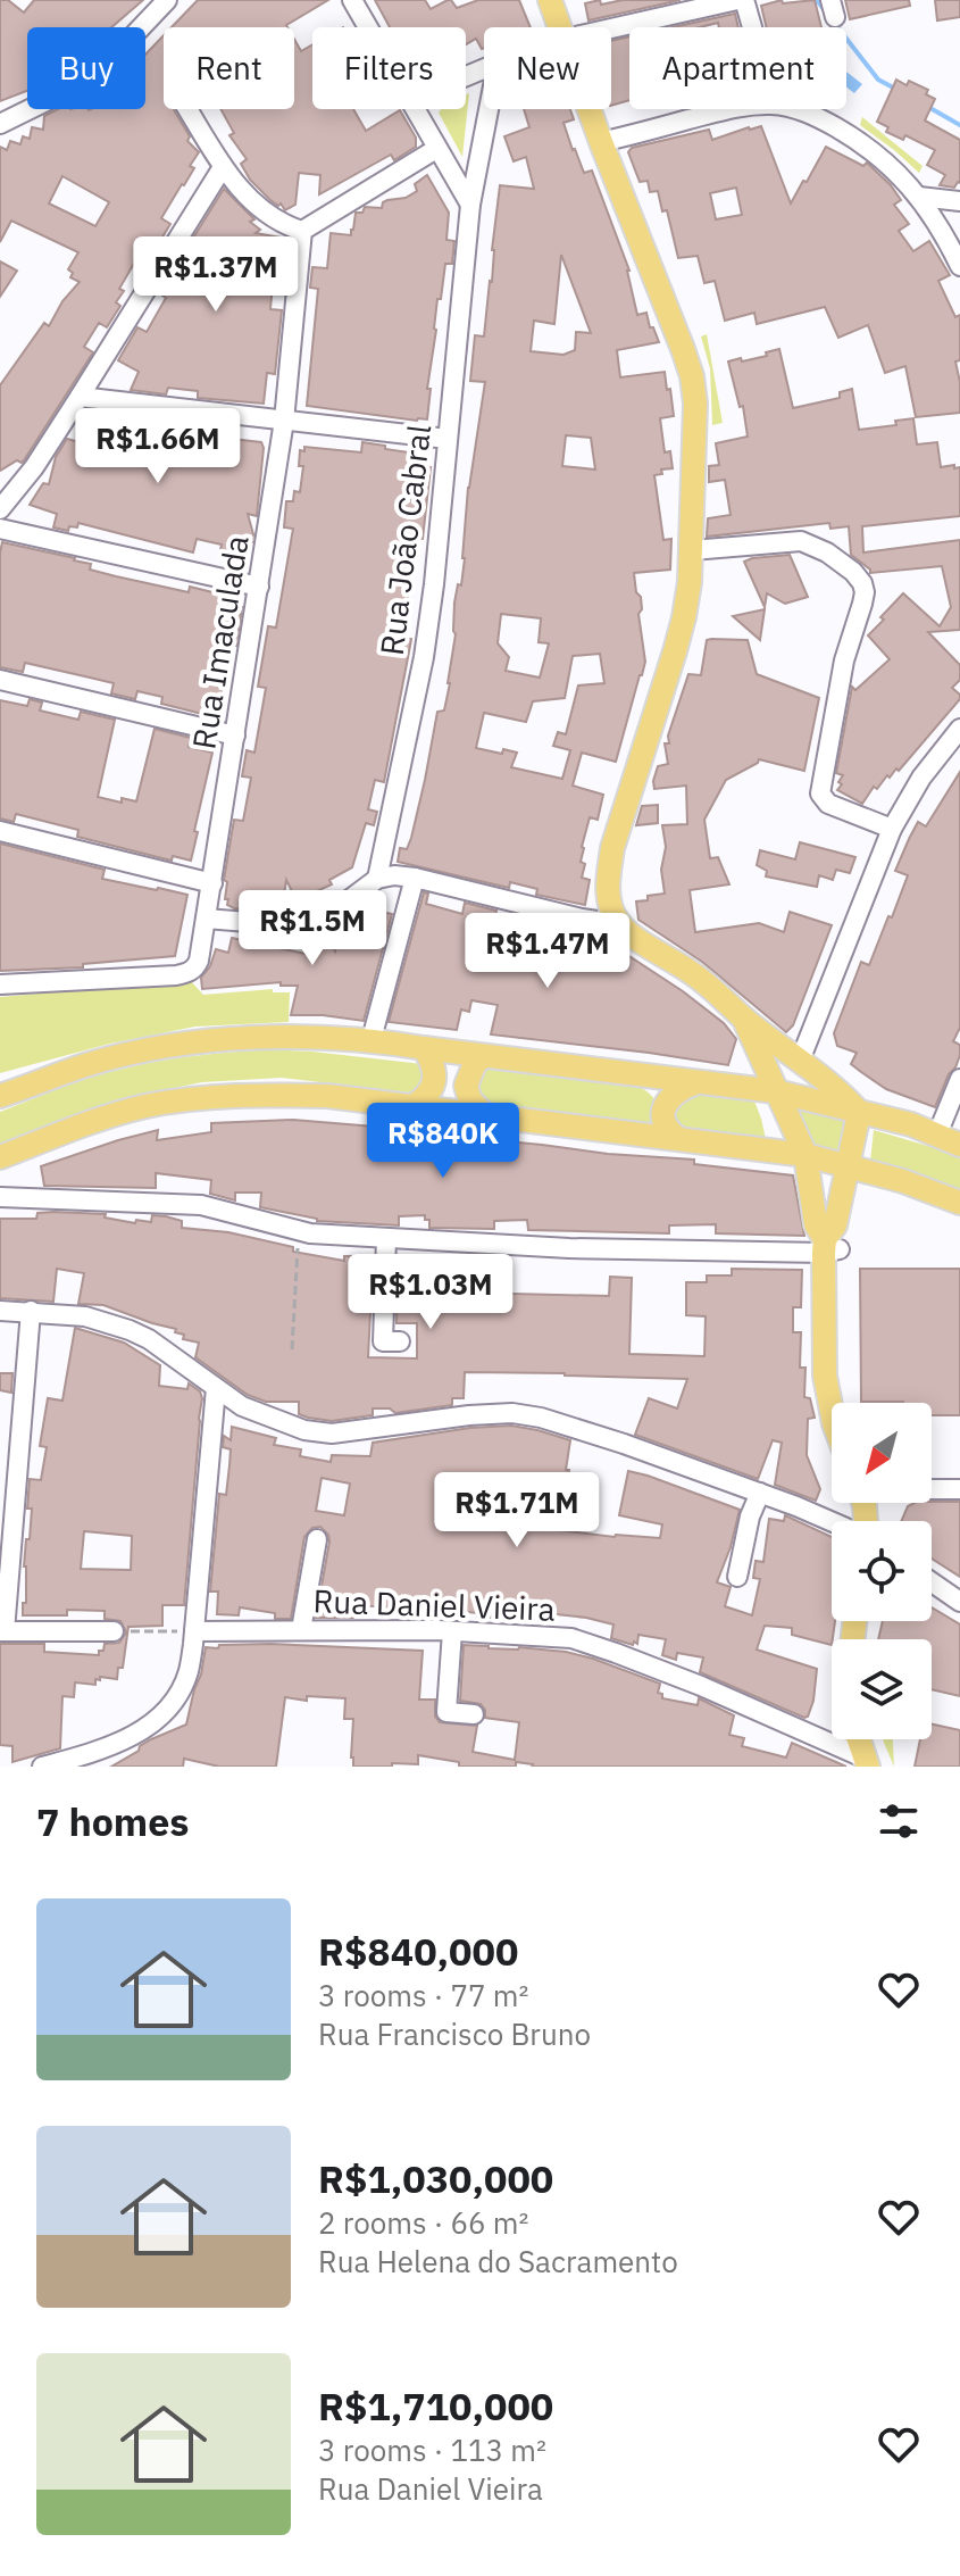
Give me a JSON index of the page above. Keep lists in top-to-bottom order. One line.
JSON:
{"streets":{"street":["Rua João Cabral","Rua Imaculada","Rua Daniel Vieira"]},"north":"bottom left","page":{"chip":["Buy","Rent","Filters","New","Apartment"],"price":["R$1.37M","R$1.66M","R$1.5M","R$1.47M","R$840K","R$1.03M","R$1.71M"],"heading":"7 homes","list":[{"name":"R$840,000","note":"3 rooms · 77 m² · Rua Francisco Bruno"},{"name":"R$1,030,000","note":"2 rooms · 66 m² · Rua Helena do Sacramento"},{"name":"R$1,710,000","note":"3 rooms · 113 m² · Rua Daniel Vieira"}]}}
